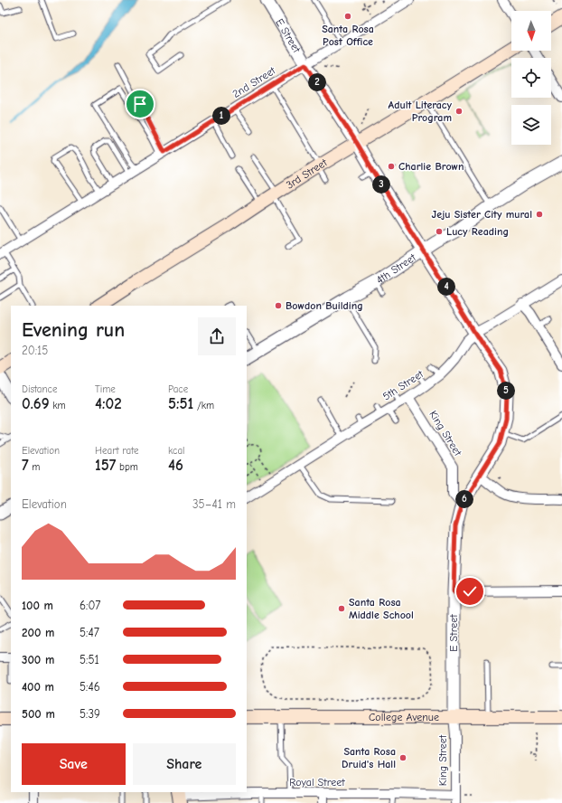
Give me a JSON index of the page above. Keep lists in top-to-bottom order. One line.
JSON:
{"streets":{"main road":["3rd Street","College Avenue"],"street":["E Street","2nd Street","4th Street","5th Street","King Street","Royal Street"]},"crossings":[["E Street","2nd Street"],["E Street","3rd Street"],["E Street","4th Street"],["E Street","5th Street"],["E Street","King Street"],["E Street","College Avenue"],["5th Street","King Street"],["King Street","College Avenue"],["King Street","Royal Street"]],"places":["Santa Rosa Post Office","Adult Literacy Program","Charlie Brown","Jeju Sister City mural","Lucy Reading","Bowdon Building","Santa Rosa Middle School","Santa Rosa Druid's Hall"],"north":"bottom","page":{"pins":["2","1","3","4","5","6"],"heading":["Evening run","20:15"],"stats":[["Distance","0.69 km"],["Time","4:02"],["Pace","5:51 /km"],["Elevation","7 m"],["Heart rate","157 bpm"],["kcal","46"]],"chart":["Elevation","35–41 m"],"list":[{"name":"100 m","note":"6:07"},{"name":"200 m","note":"5:47"},{"name":"300 m","note":"5:51"},{"name":"400 m","note":"5:46"},{"name":"500 m","note":"5:39"}],"buttons":["Save","Share"]}}
